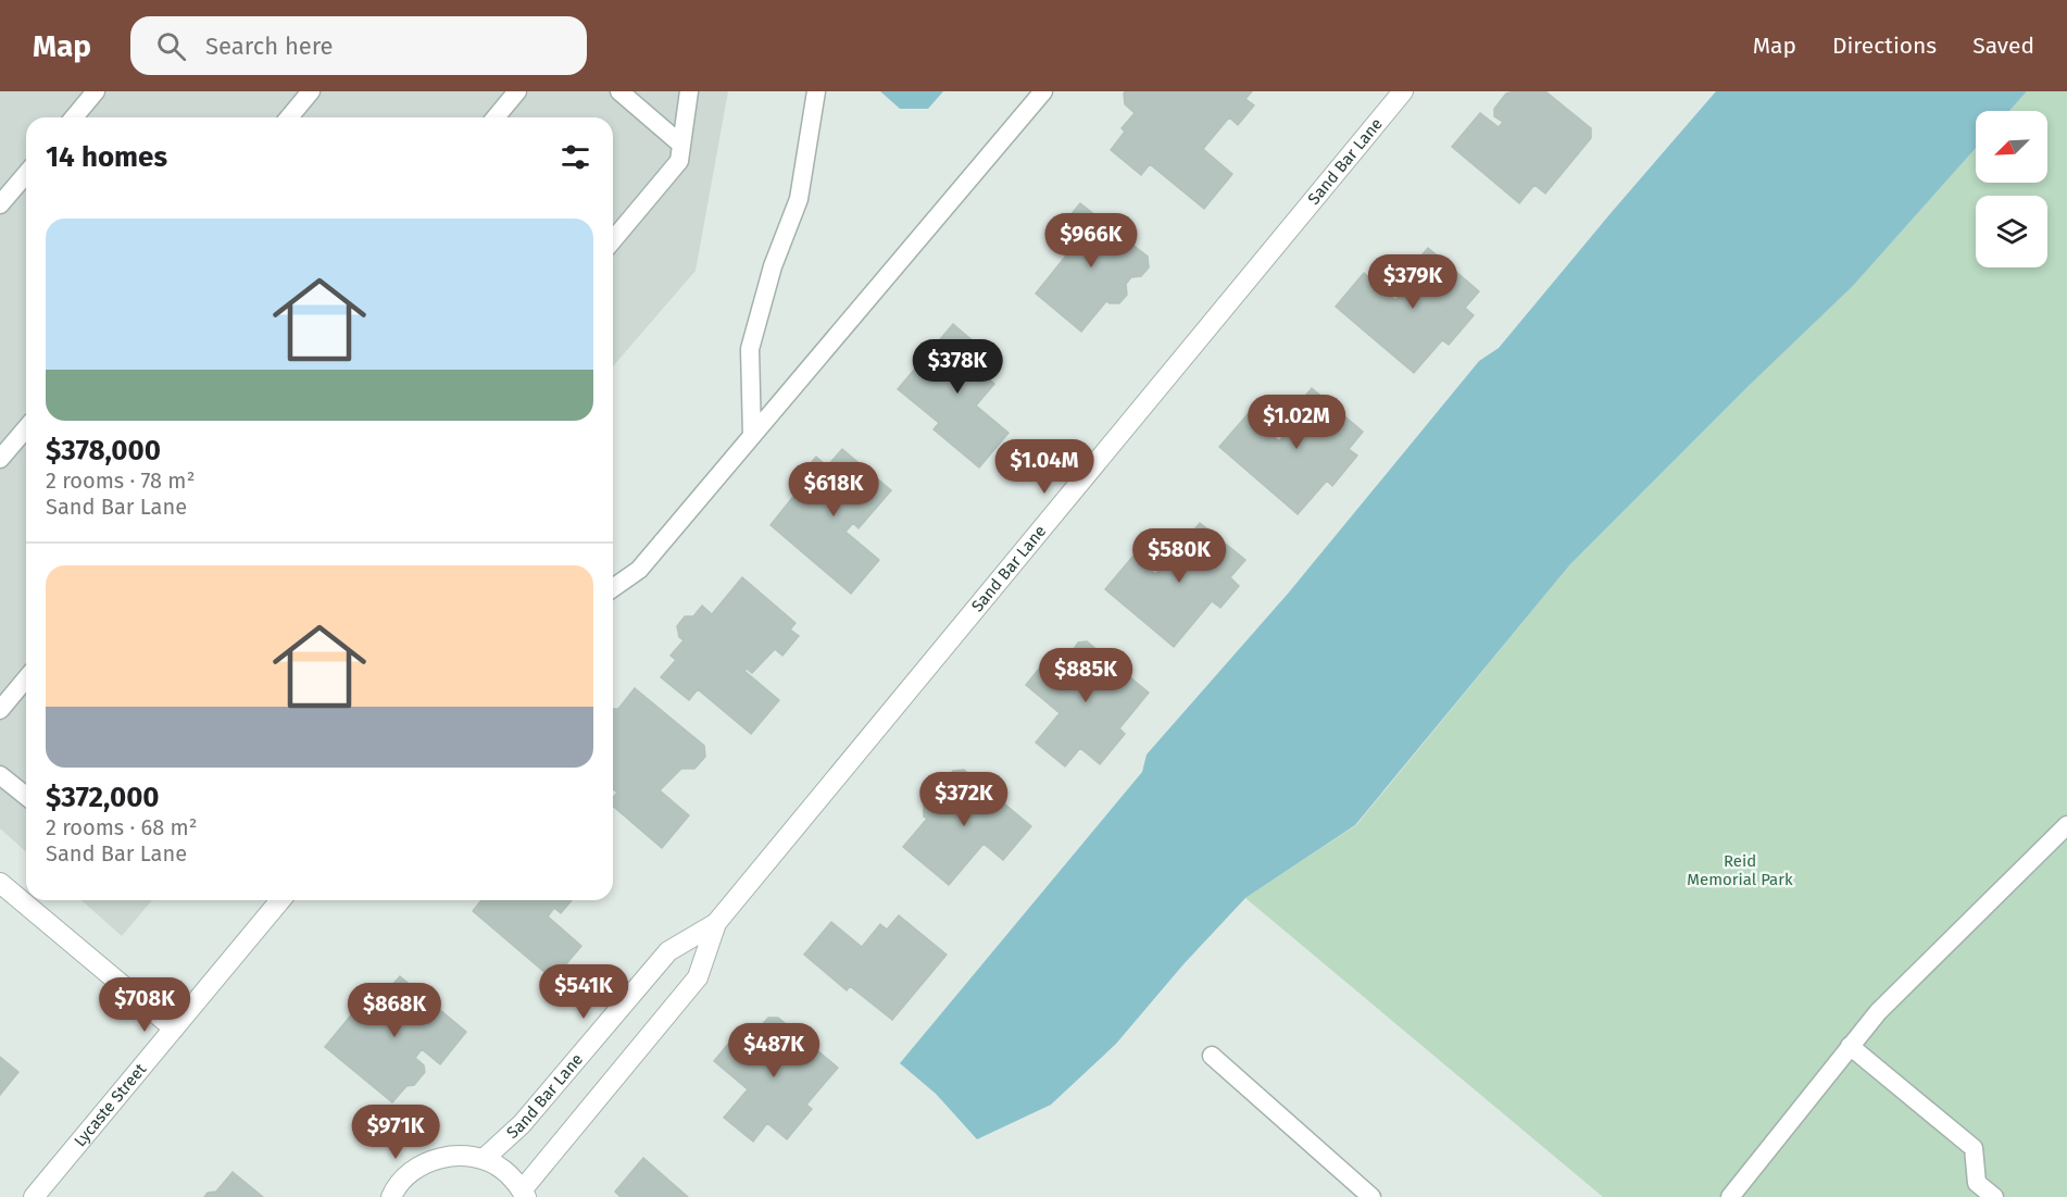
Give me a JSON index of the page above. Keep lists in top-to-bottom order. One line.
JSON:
{"streets":{"street":["Sand Bar Lane","Lycaste Street"]},"parks":["Reid Memorial Park"],"north":"bottom left","page":{"header":"Map","search":"Search here","nav":["Map","Directions","Saved"],"heading":"14 homes","list":[{"name":"$378,000","note":"2 rooms · 78 m² · Sand Bar Lane"},{"name":"$372,000","note":"2 rooms · 68 m² · Sand Bar Lane"}],"price":["$966K","$379K","$378K","$1.02M","$1.04M","$618K","$580K","$885K","$372K","$541K","$708K","$868K","$487K","$971K"]}}
